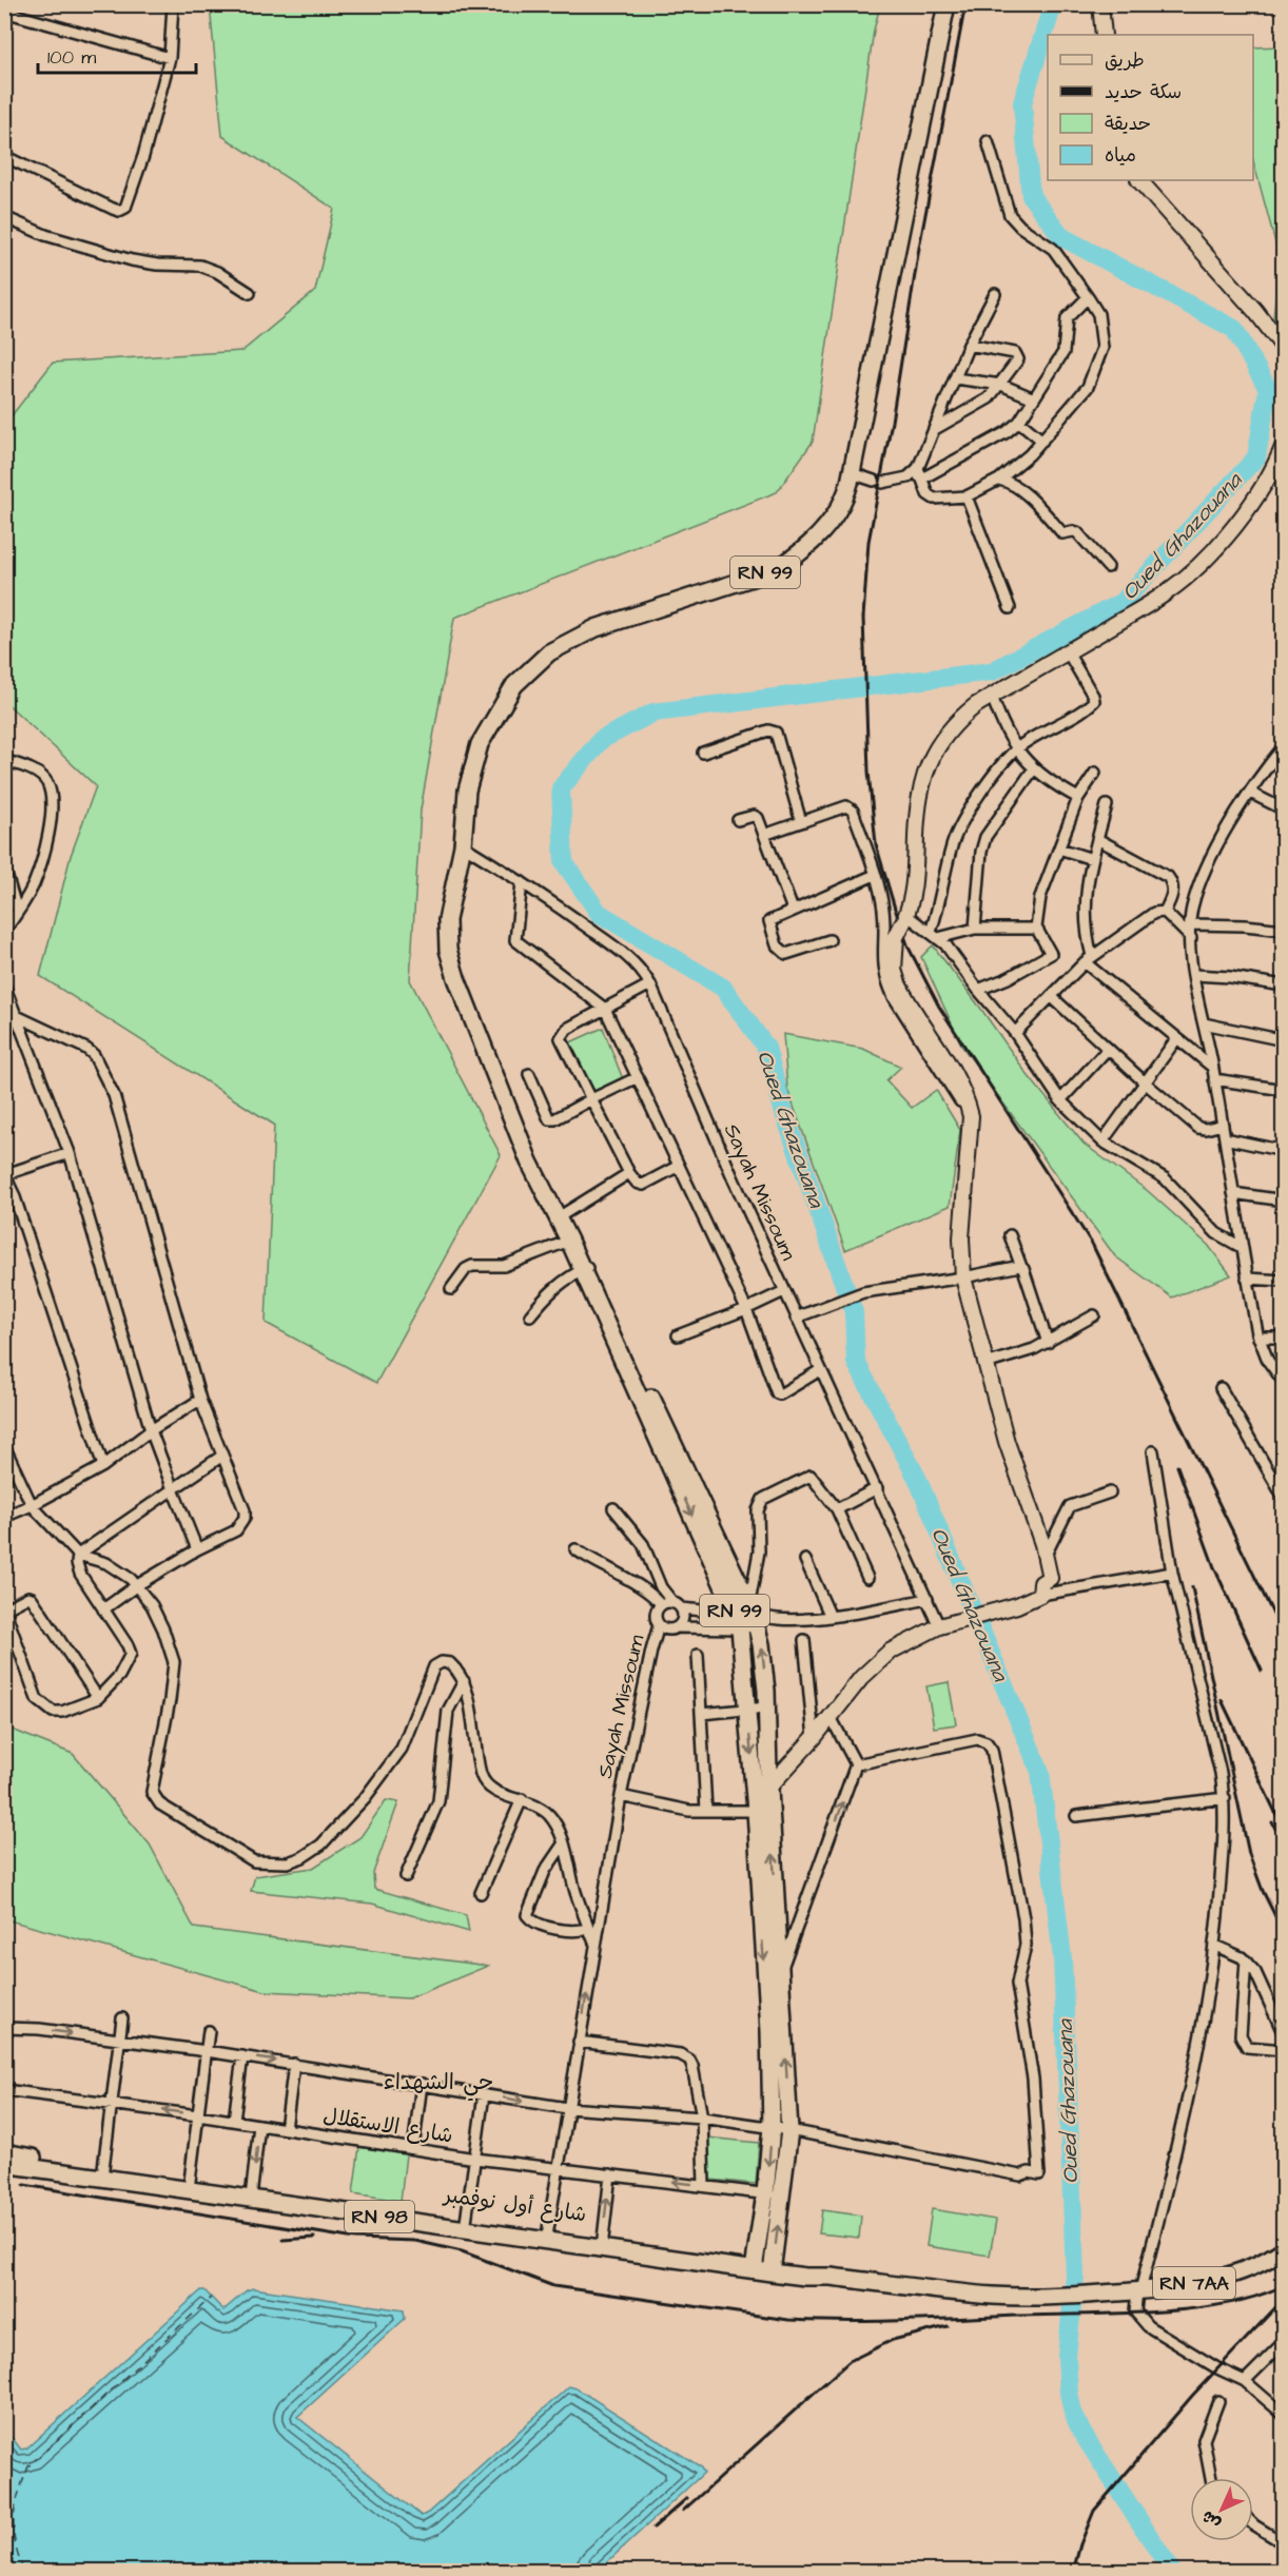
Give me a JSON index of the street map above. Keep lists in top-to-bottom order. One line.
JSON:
{"streets":{"main road":["RN 99","شارع أول نوفمبر","RN 98","RN 7AA"],"street":["Sayah Missoum","شارع الاستقلال"]},"crossings":[["RN 99","Sayah Missoum"],["RN 99","شارع الاستقلال"],["RN 99","شارع أول نوفمبر"],["RN 99","RN 98"],["Sayah Missoum","شارع الاستقلال"],["Sayah Missoum","شارع أول نوفمبر"],["شارع أول نوفمبر","RN 98"],["RN 98","RN 7AA"]],"districts":["حي الشهداء"],"water":["Oued Ghazouana"],"legend":["طريق","سكة حديد","حديقة","مياه"],"scale_bar":"100 m","north":"bottom left"}
